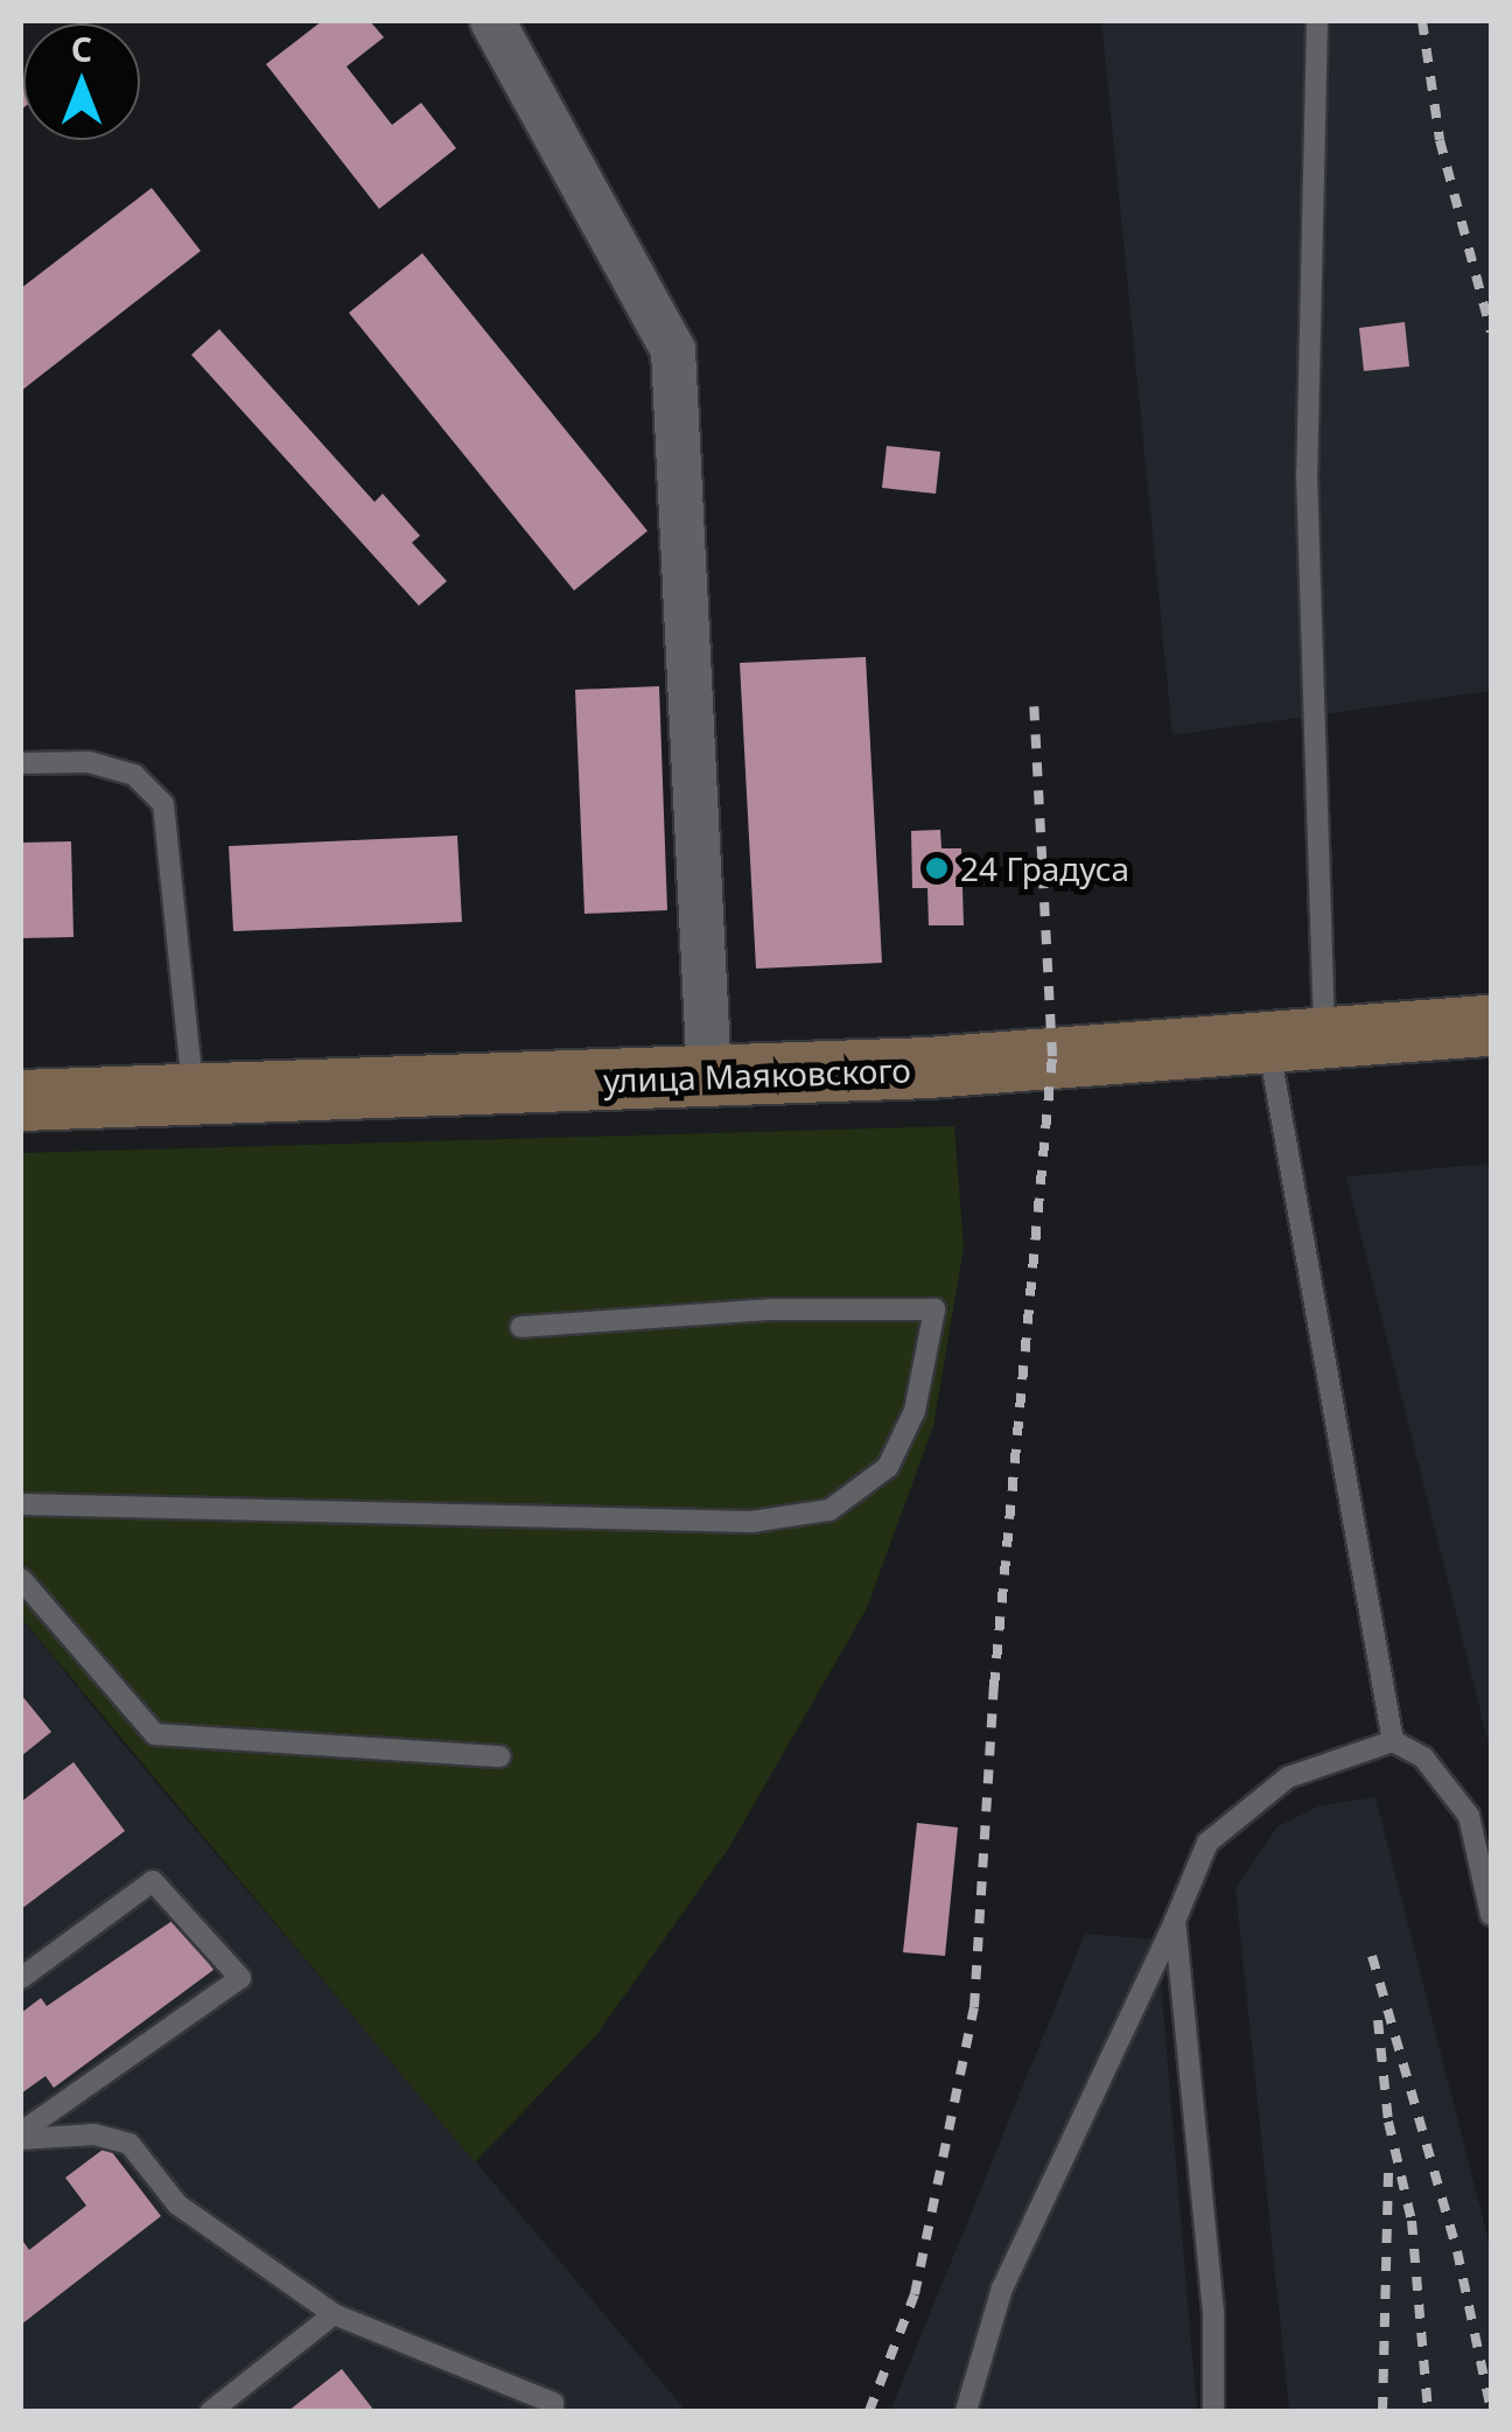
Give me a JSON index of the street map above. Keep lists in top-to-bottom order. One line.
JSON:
{"streets":{"street":["улица Маяковского"]},"places":["24 Градуса"],"north":"top"}
